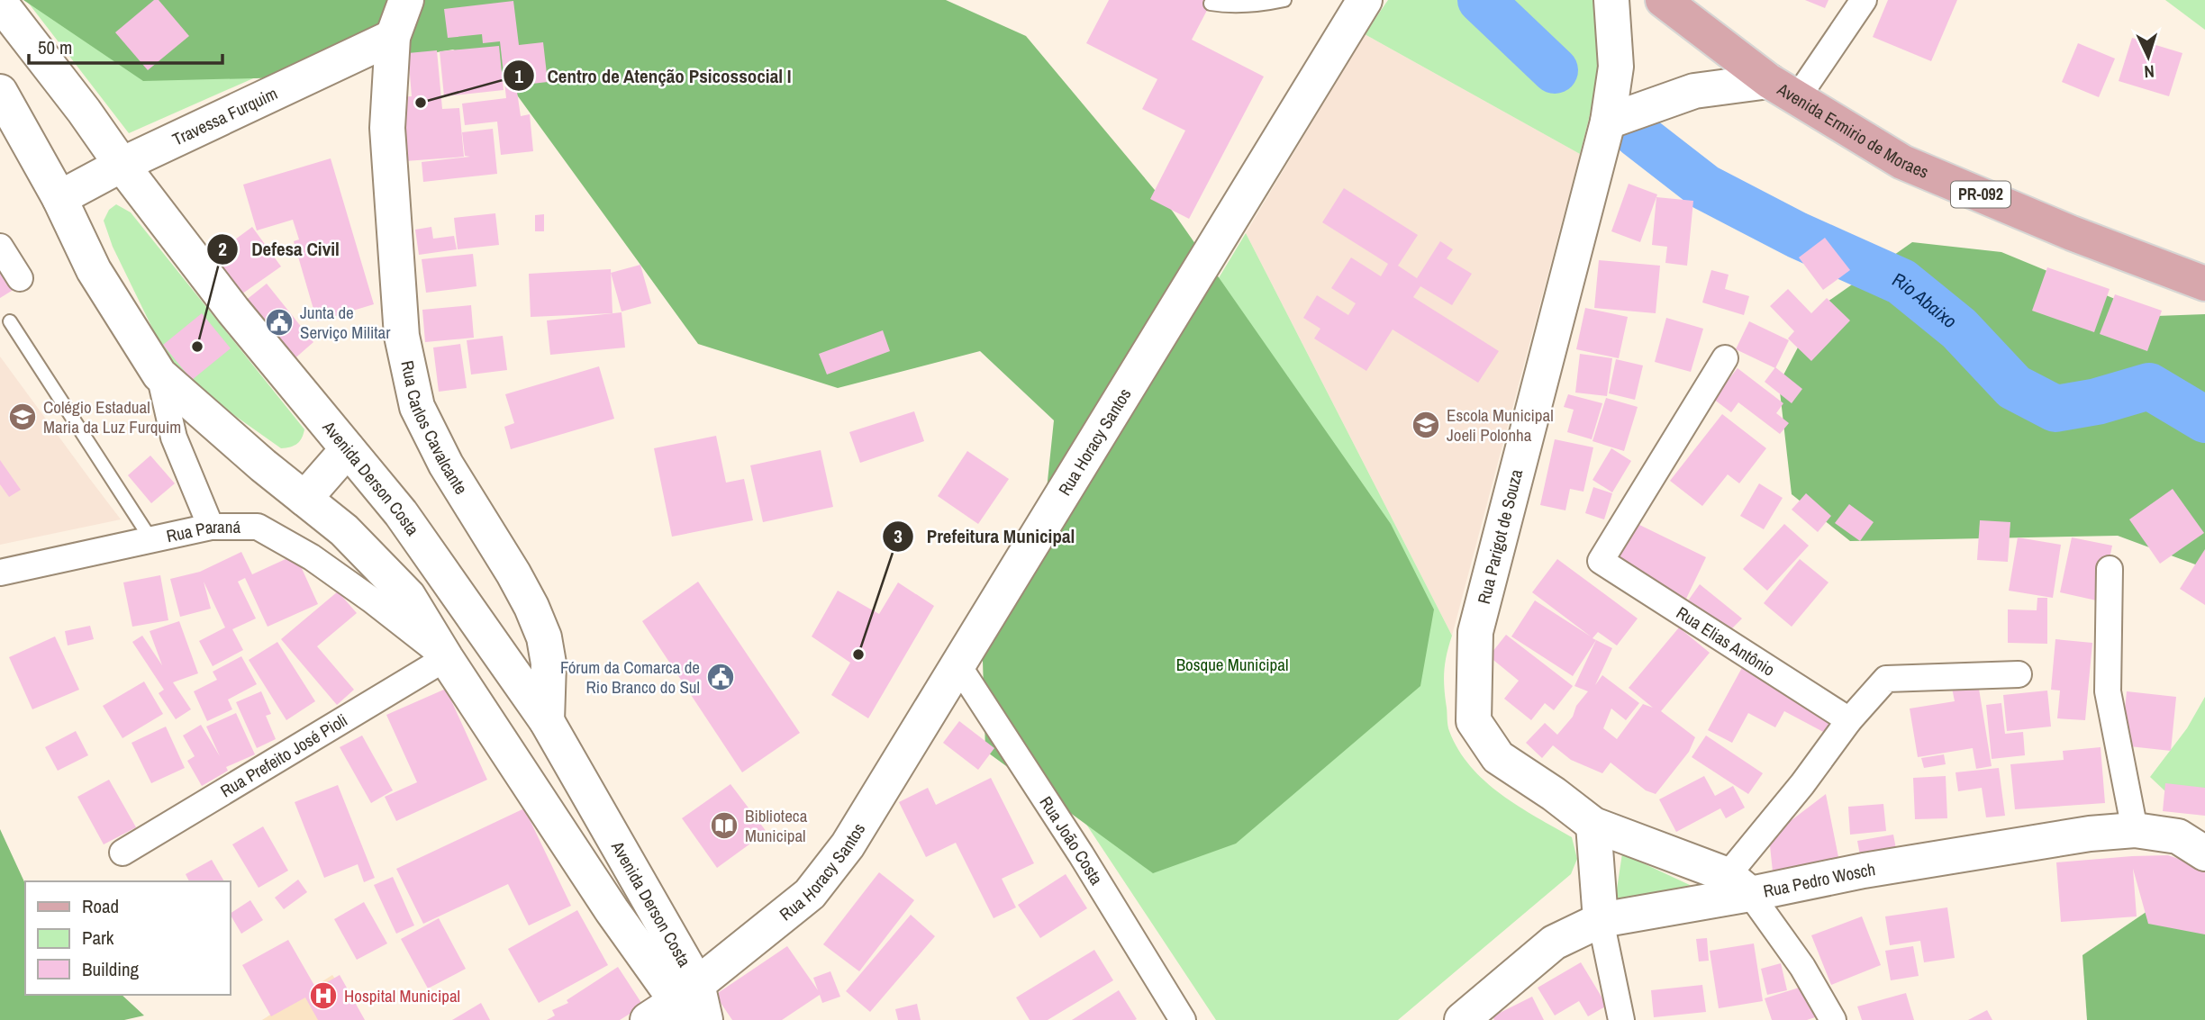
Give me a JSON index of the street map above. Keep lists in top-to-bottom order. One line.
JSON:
{"streets":{"main road":["Avenida Ermirio de Moraes","PR-092"],"street":["Travessa Furquim","Rua Carlos Cavalcante","Rua Horacy Santos","Avenida Derson Costa","Rua Paraná","Rua Parigot de Souza","Rua Elias Antônio","Rua Prefeito José Pioli","Rua João Costa","Rua Pedro Wosch"]},"crossings":[["Travessa Furquim","Rua Carlos Cavalcante"],["Travessa Furquim","Avenida Derson Costa"],["Rua Carlos Cavalcante","Avenida Derson Costa"],["Rua Horacy Santos","Avenida Derson Costa"],["Rua Horacy Santos","Rua João Costa"],["Avenida Derson Costa","Rua Paraná"],["Avenida Derson Costa","Rua Prefeito José Pioli"],["Rua Paraná","Rua Prefeito José Pioli"],["Rua Parigot de Souza","Rua Pedro Wosch"]],"water":["Rio Abaixo"],"parks":["Bosque Municipal"],"places":{"other":["Centro de Atenção Psicossocial I","Defesa Civil","Prefeitura Municipal"],"public building":["Junta de Serviço Militar","Fórum da Comarca de Rio Branco do Sul"],"school or university":["Colégio Estadual Maria da Luz Furquim","Escola Municipal Joeli Polonha"],"library":["Biblioteca Municipal"],"hospital":["Hospital Municipal"]},"legend":["Road","Park","Building"],"scale_bar":"50 m","north":"bottom"}
